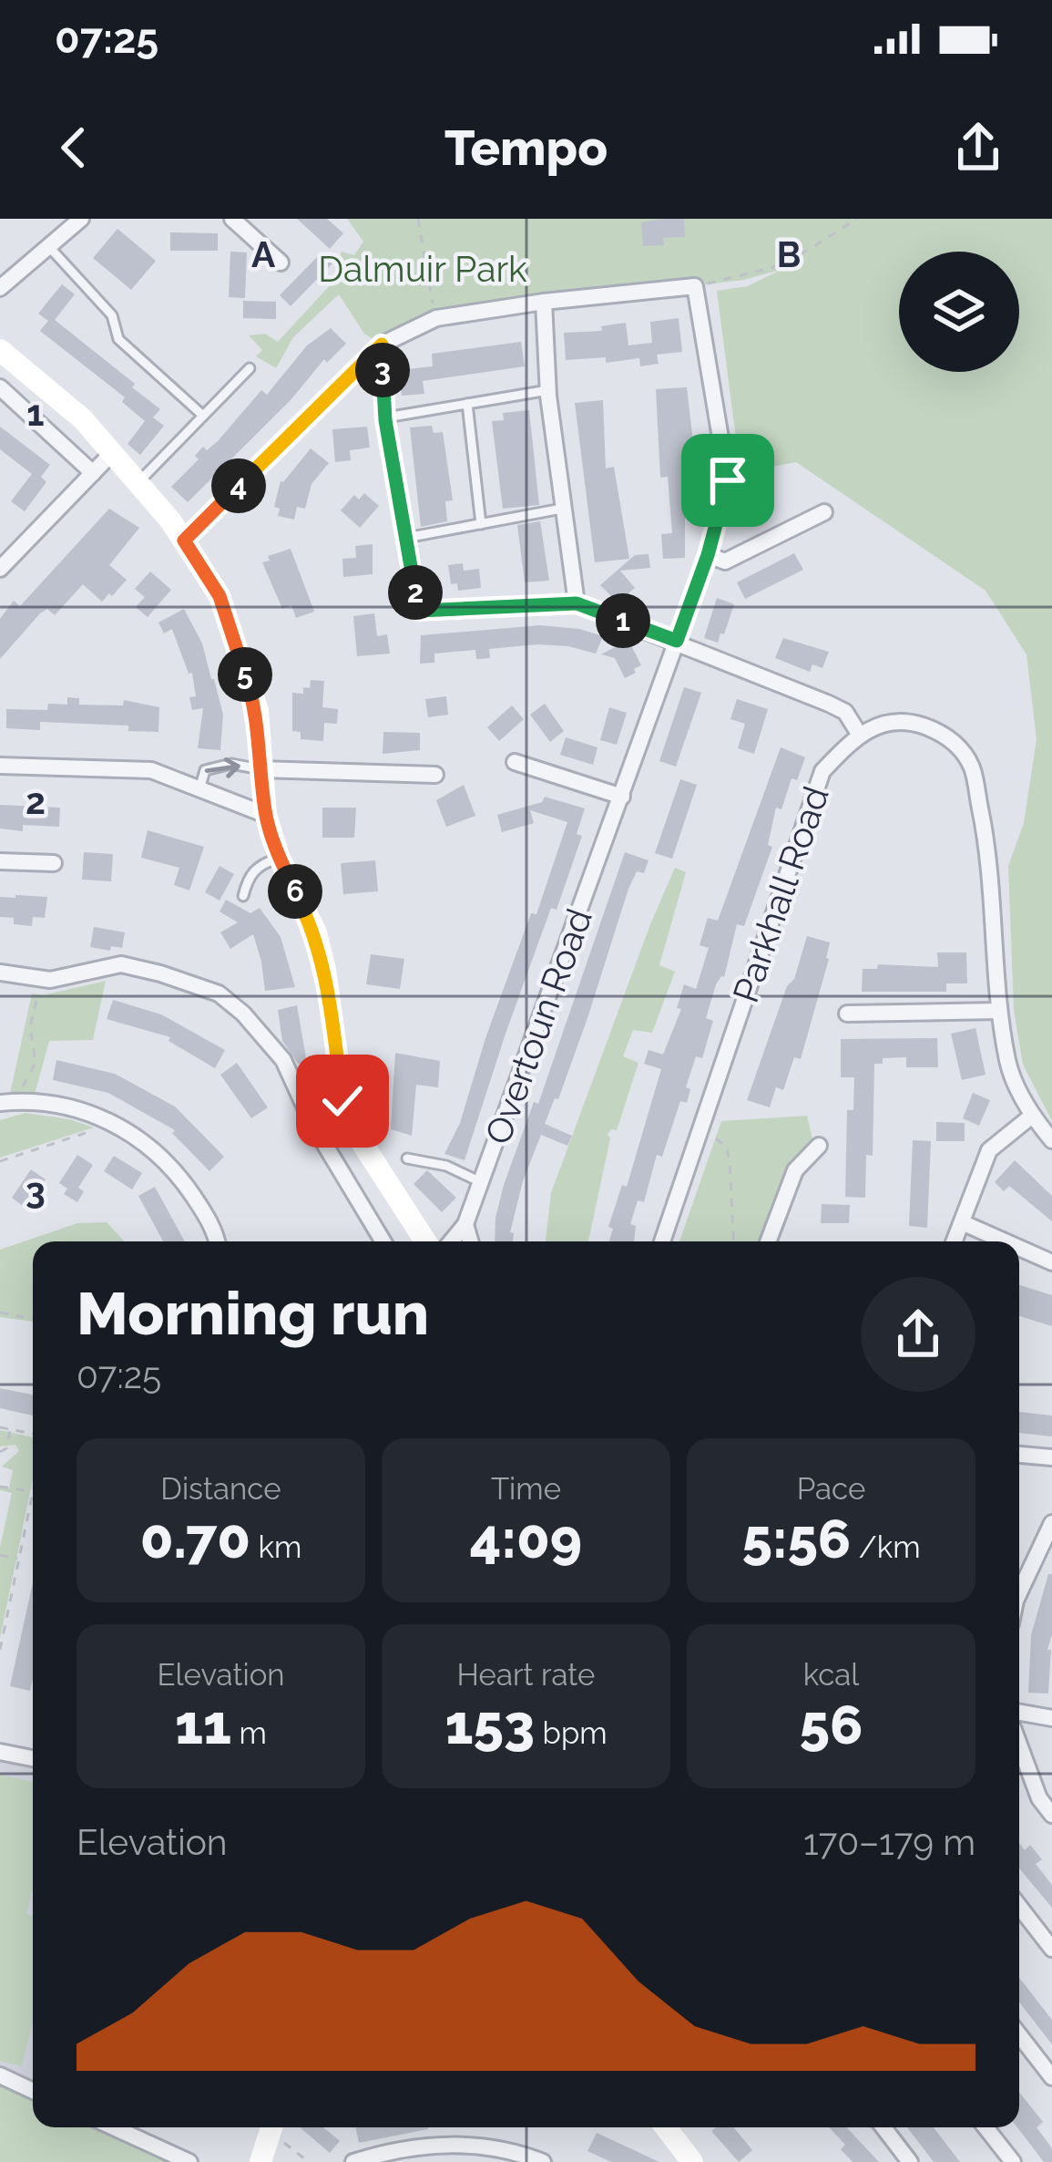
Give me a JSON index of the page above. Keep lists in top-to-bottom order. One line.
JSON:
{"streets":{"street":["Parkhall Road","Overtoun Road"]},"parks":["Dalmuir Park"],"page":{"status":"07:25","header":"Tempo","pins":["3","4","2","1","5","6"],"heading":["Morning run","07:25"],"stats":[["Distance","0.70 km"],["Time","4:09"],["Pace","5:56 /km"],["Elevation","11 m"],["Heart rate","153 bpm"],["kcal","56"]],"chart":["Elevation","170–179 m"]},"grid":{"columns":["A","B"],"rows":["1","2","3"]}}
